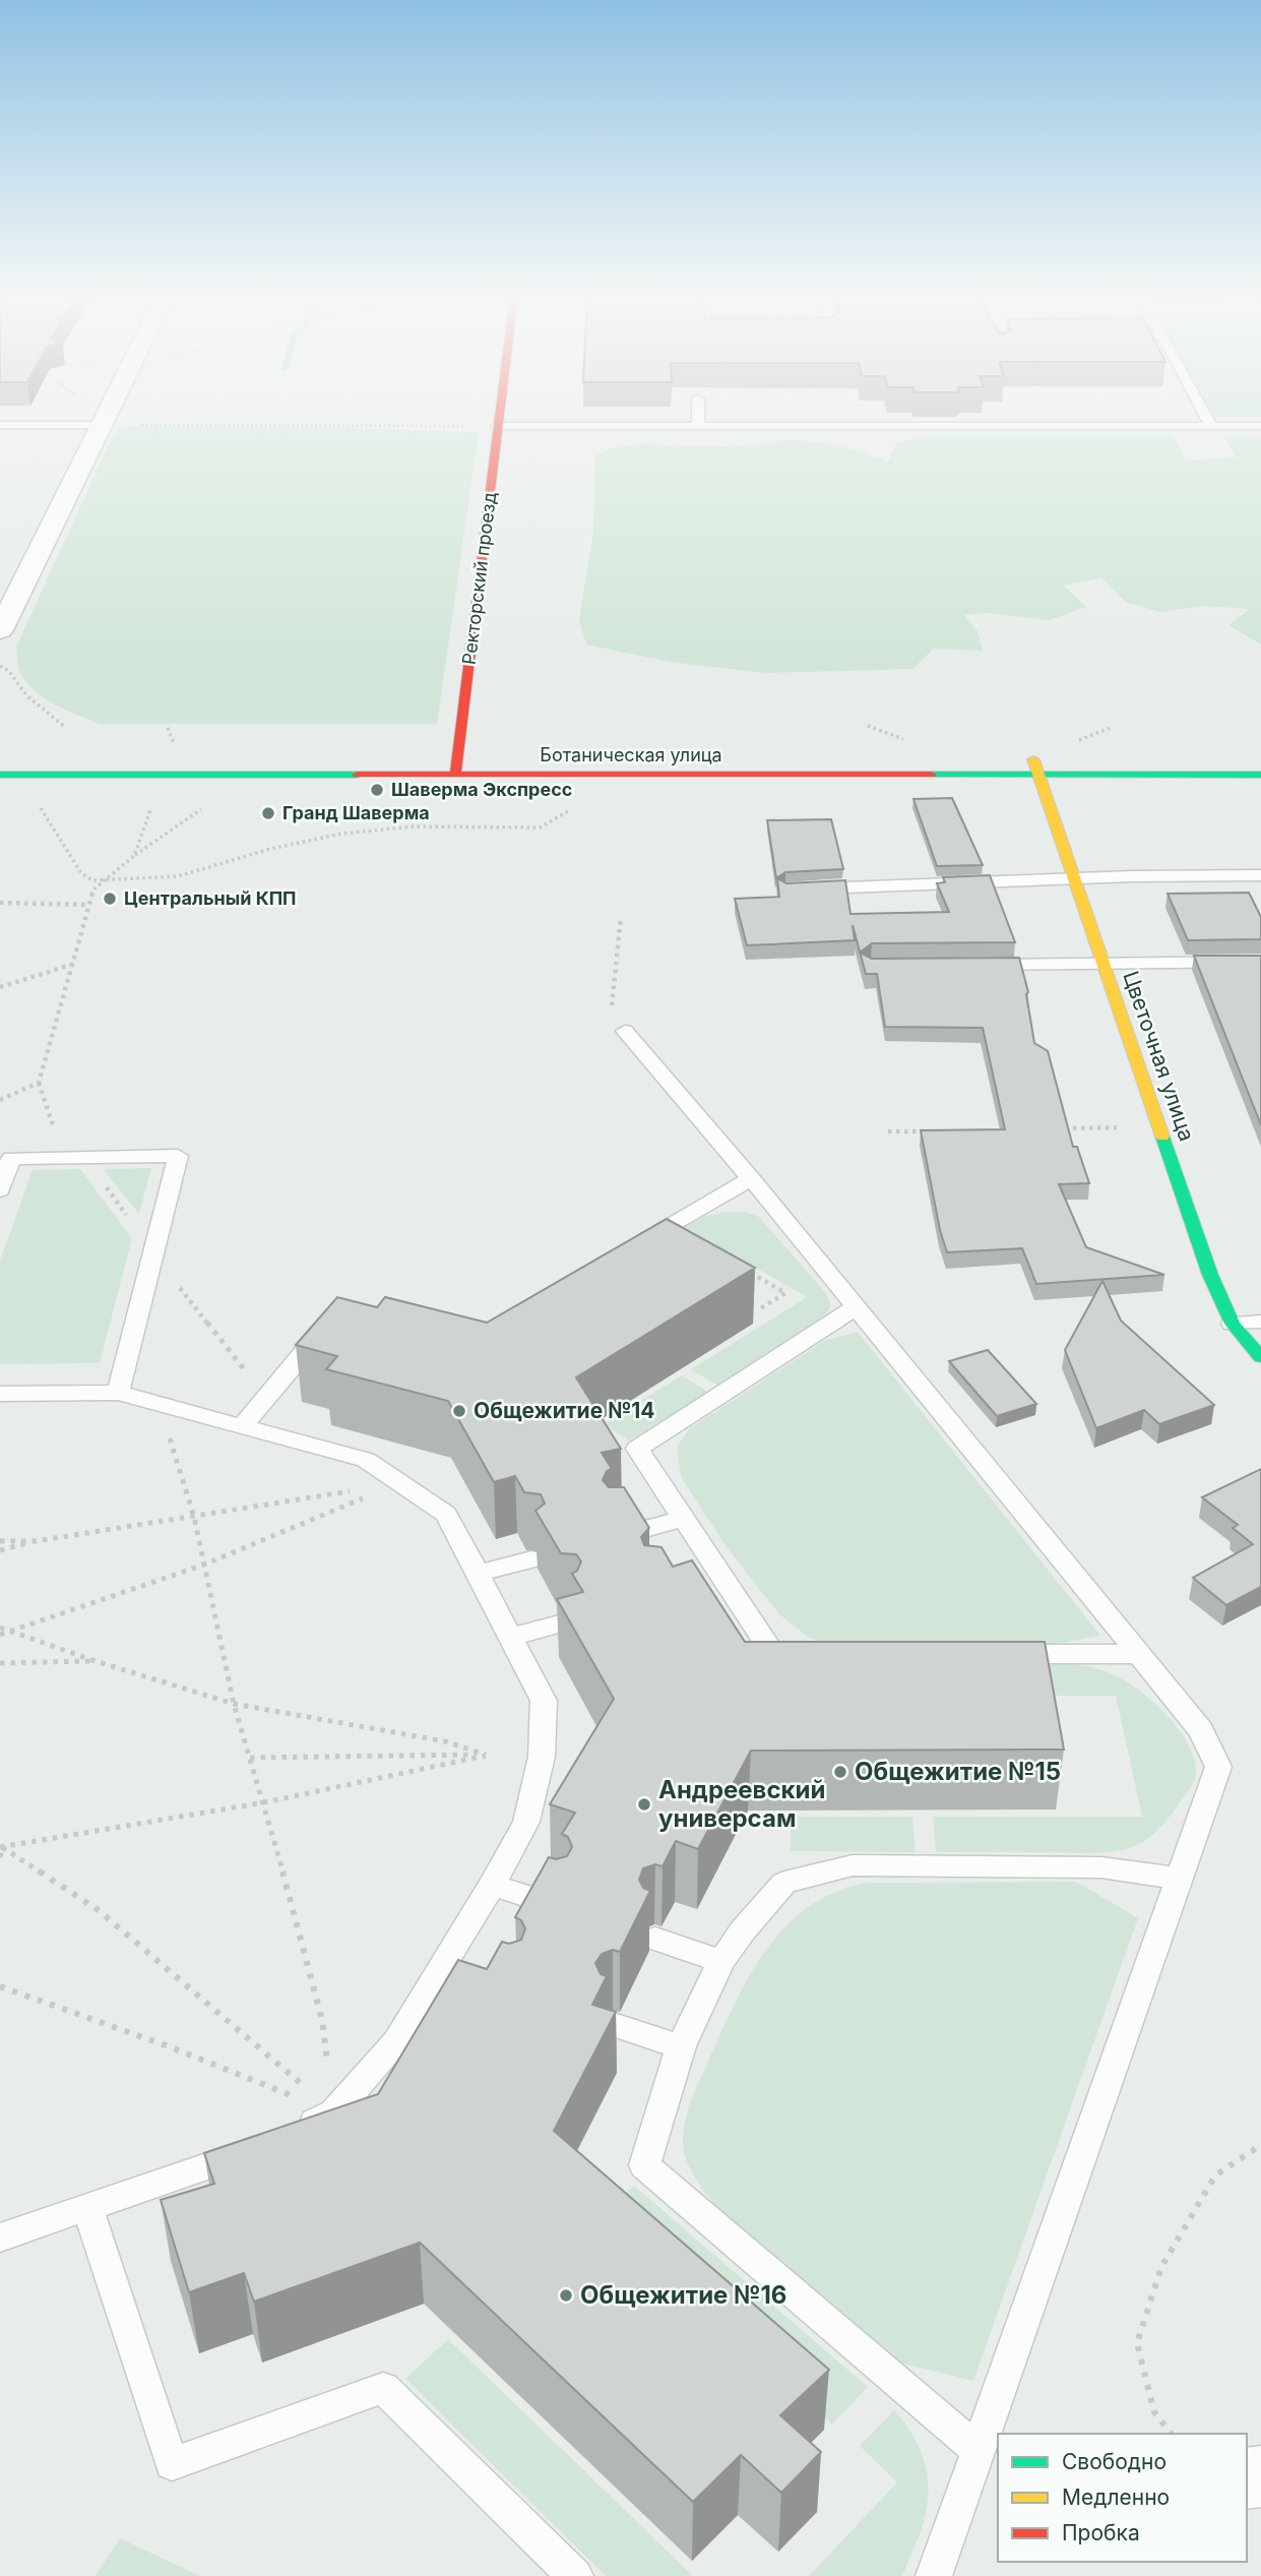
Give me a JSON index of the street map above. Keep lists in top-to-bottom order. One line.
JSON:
{"streets":{"street":["Ректорский проезд","Ботаническая улица","Цветочная улица"]},"crossings":[["Ректорский проезд","Ботаническая улица"],["Ботаническая улица","Цветочная улица"]],"places":["Шаверма Экспресс","Гранд Шаверма","Центральный КПП","Общежитие №14","Общежитие №15","Андреевский универсам","Общежитие №16"],"legend":["Свободно","Медленно","Пробка"]}
